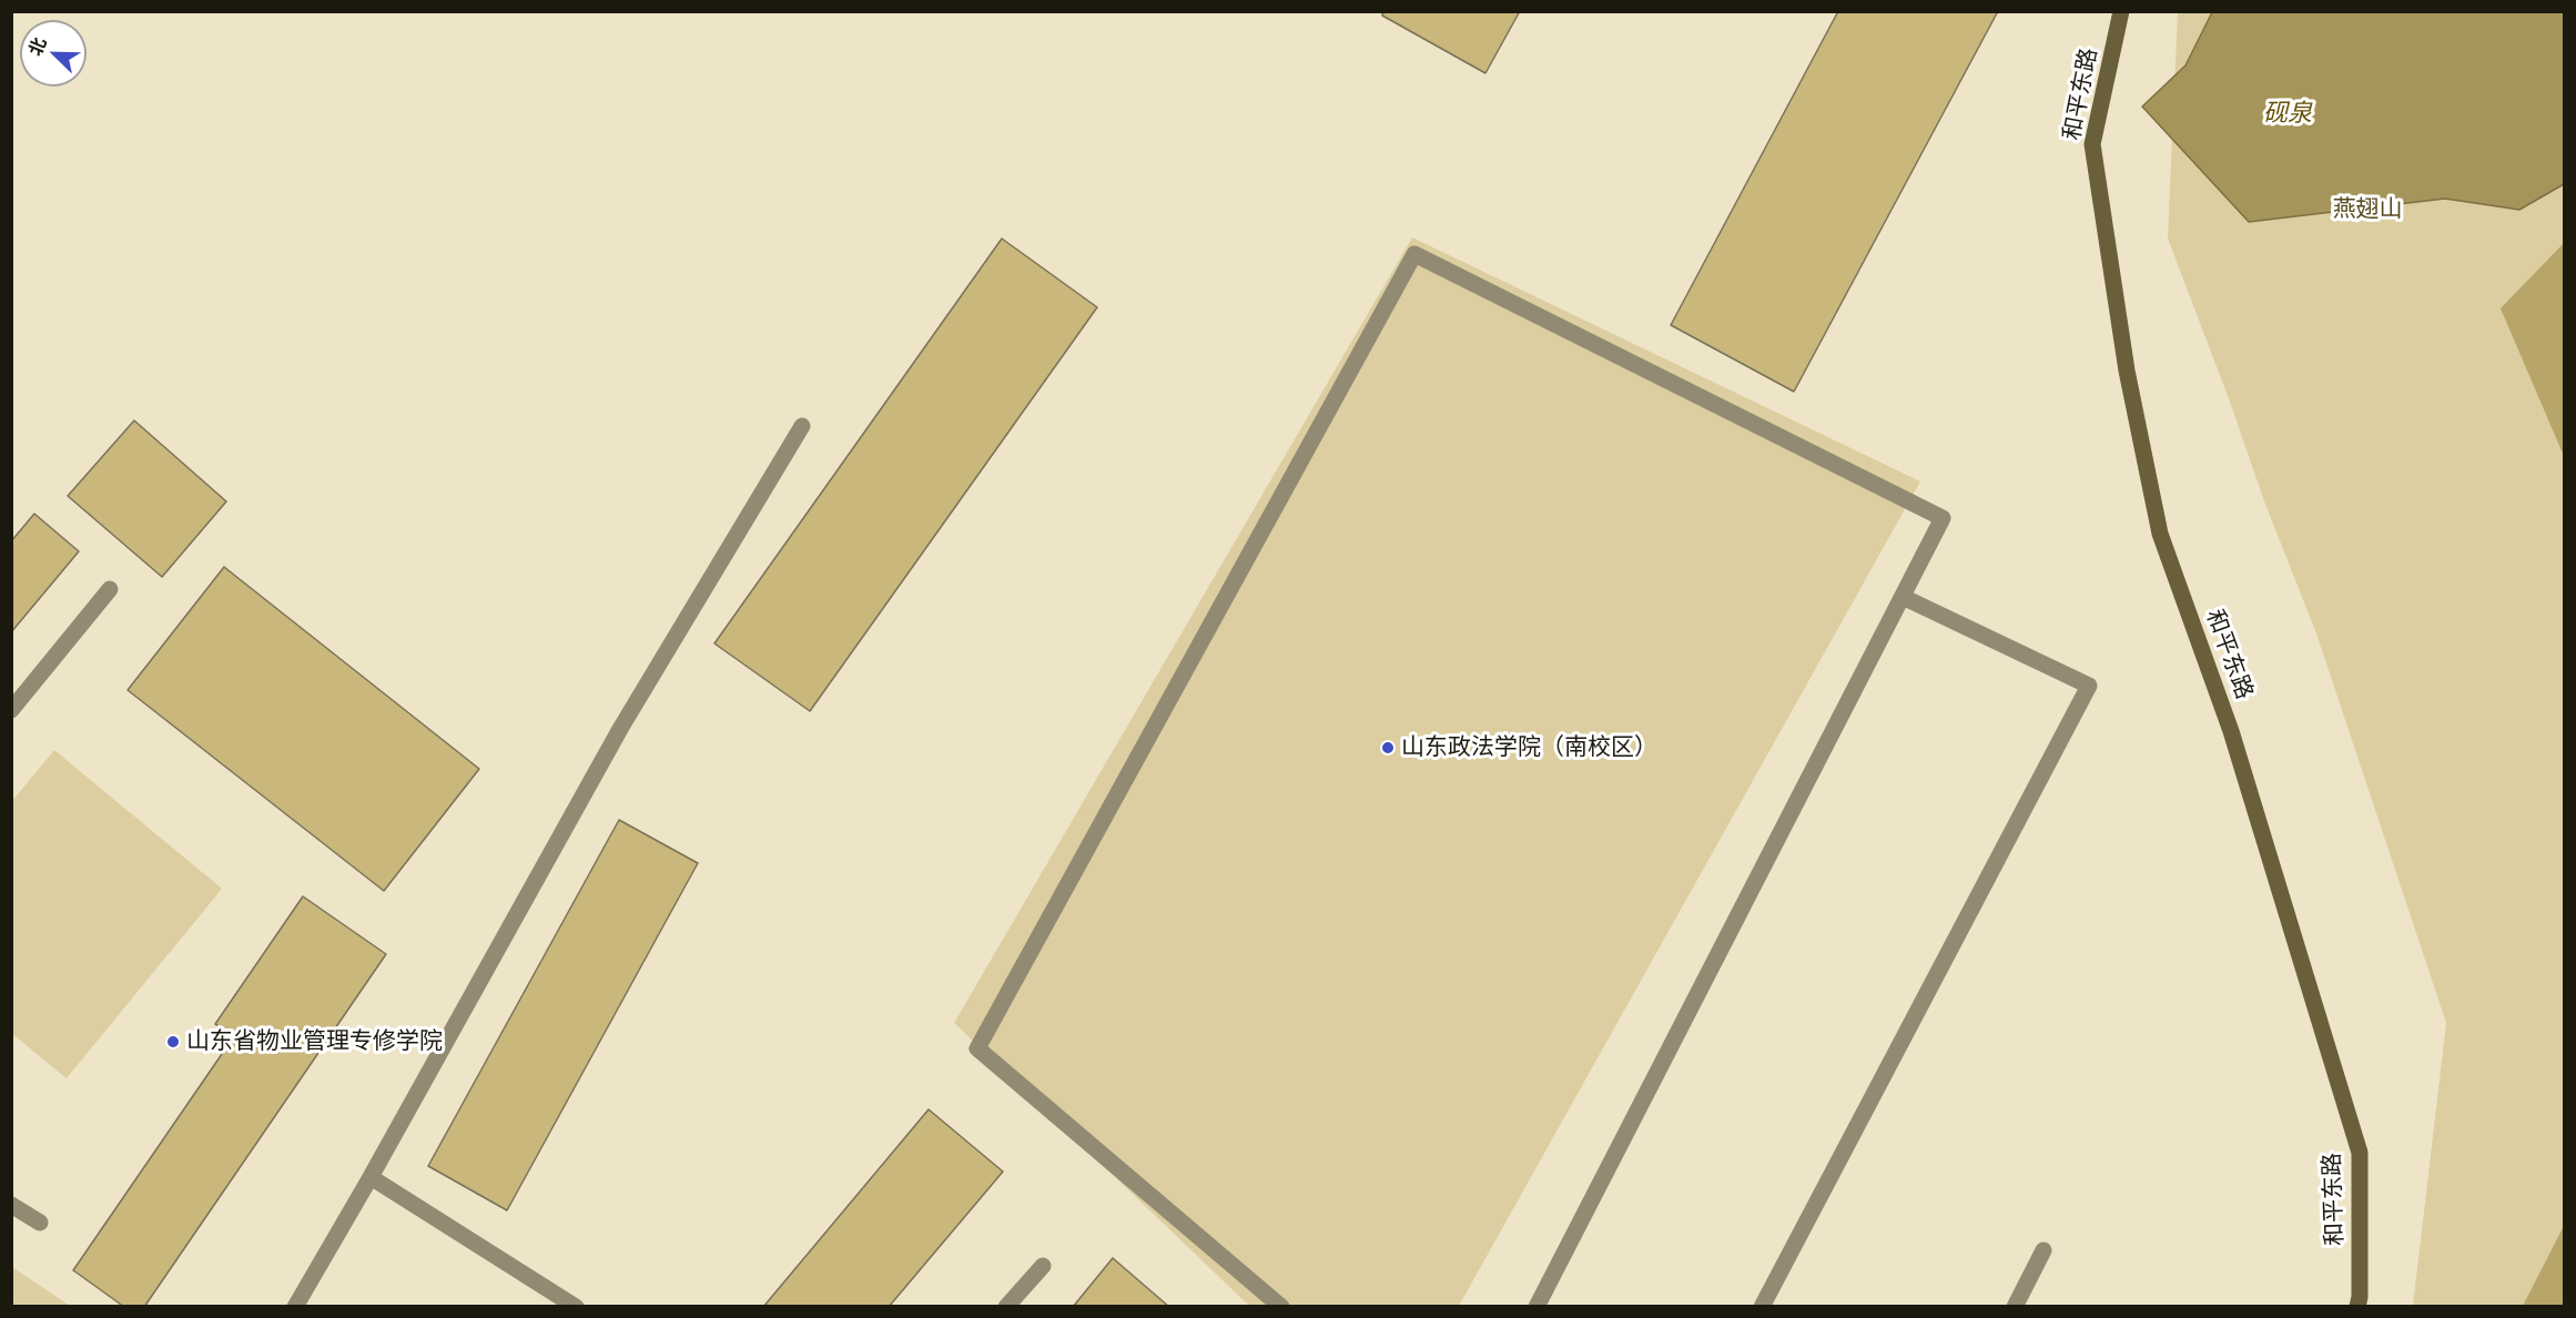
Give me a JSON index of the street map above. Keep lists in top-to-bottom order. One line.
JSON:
{"streets":{"main road":["和平东路"]},"water":["砚泉"],"parks":["燕翅山"],"places":["山东政法学院（南校区）","山东省物业管理专修学院"],"north":"top left"}
